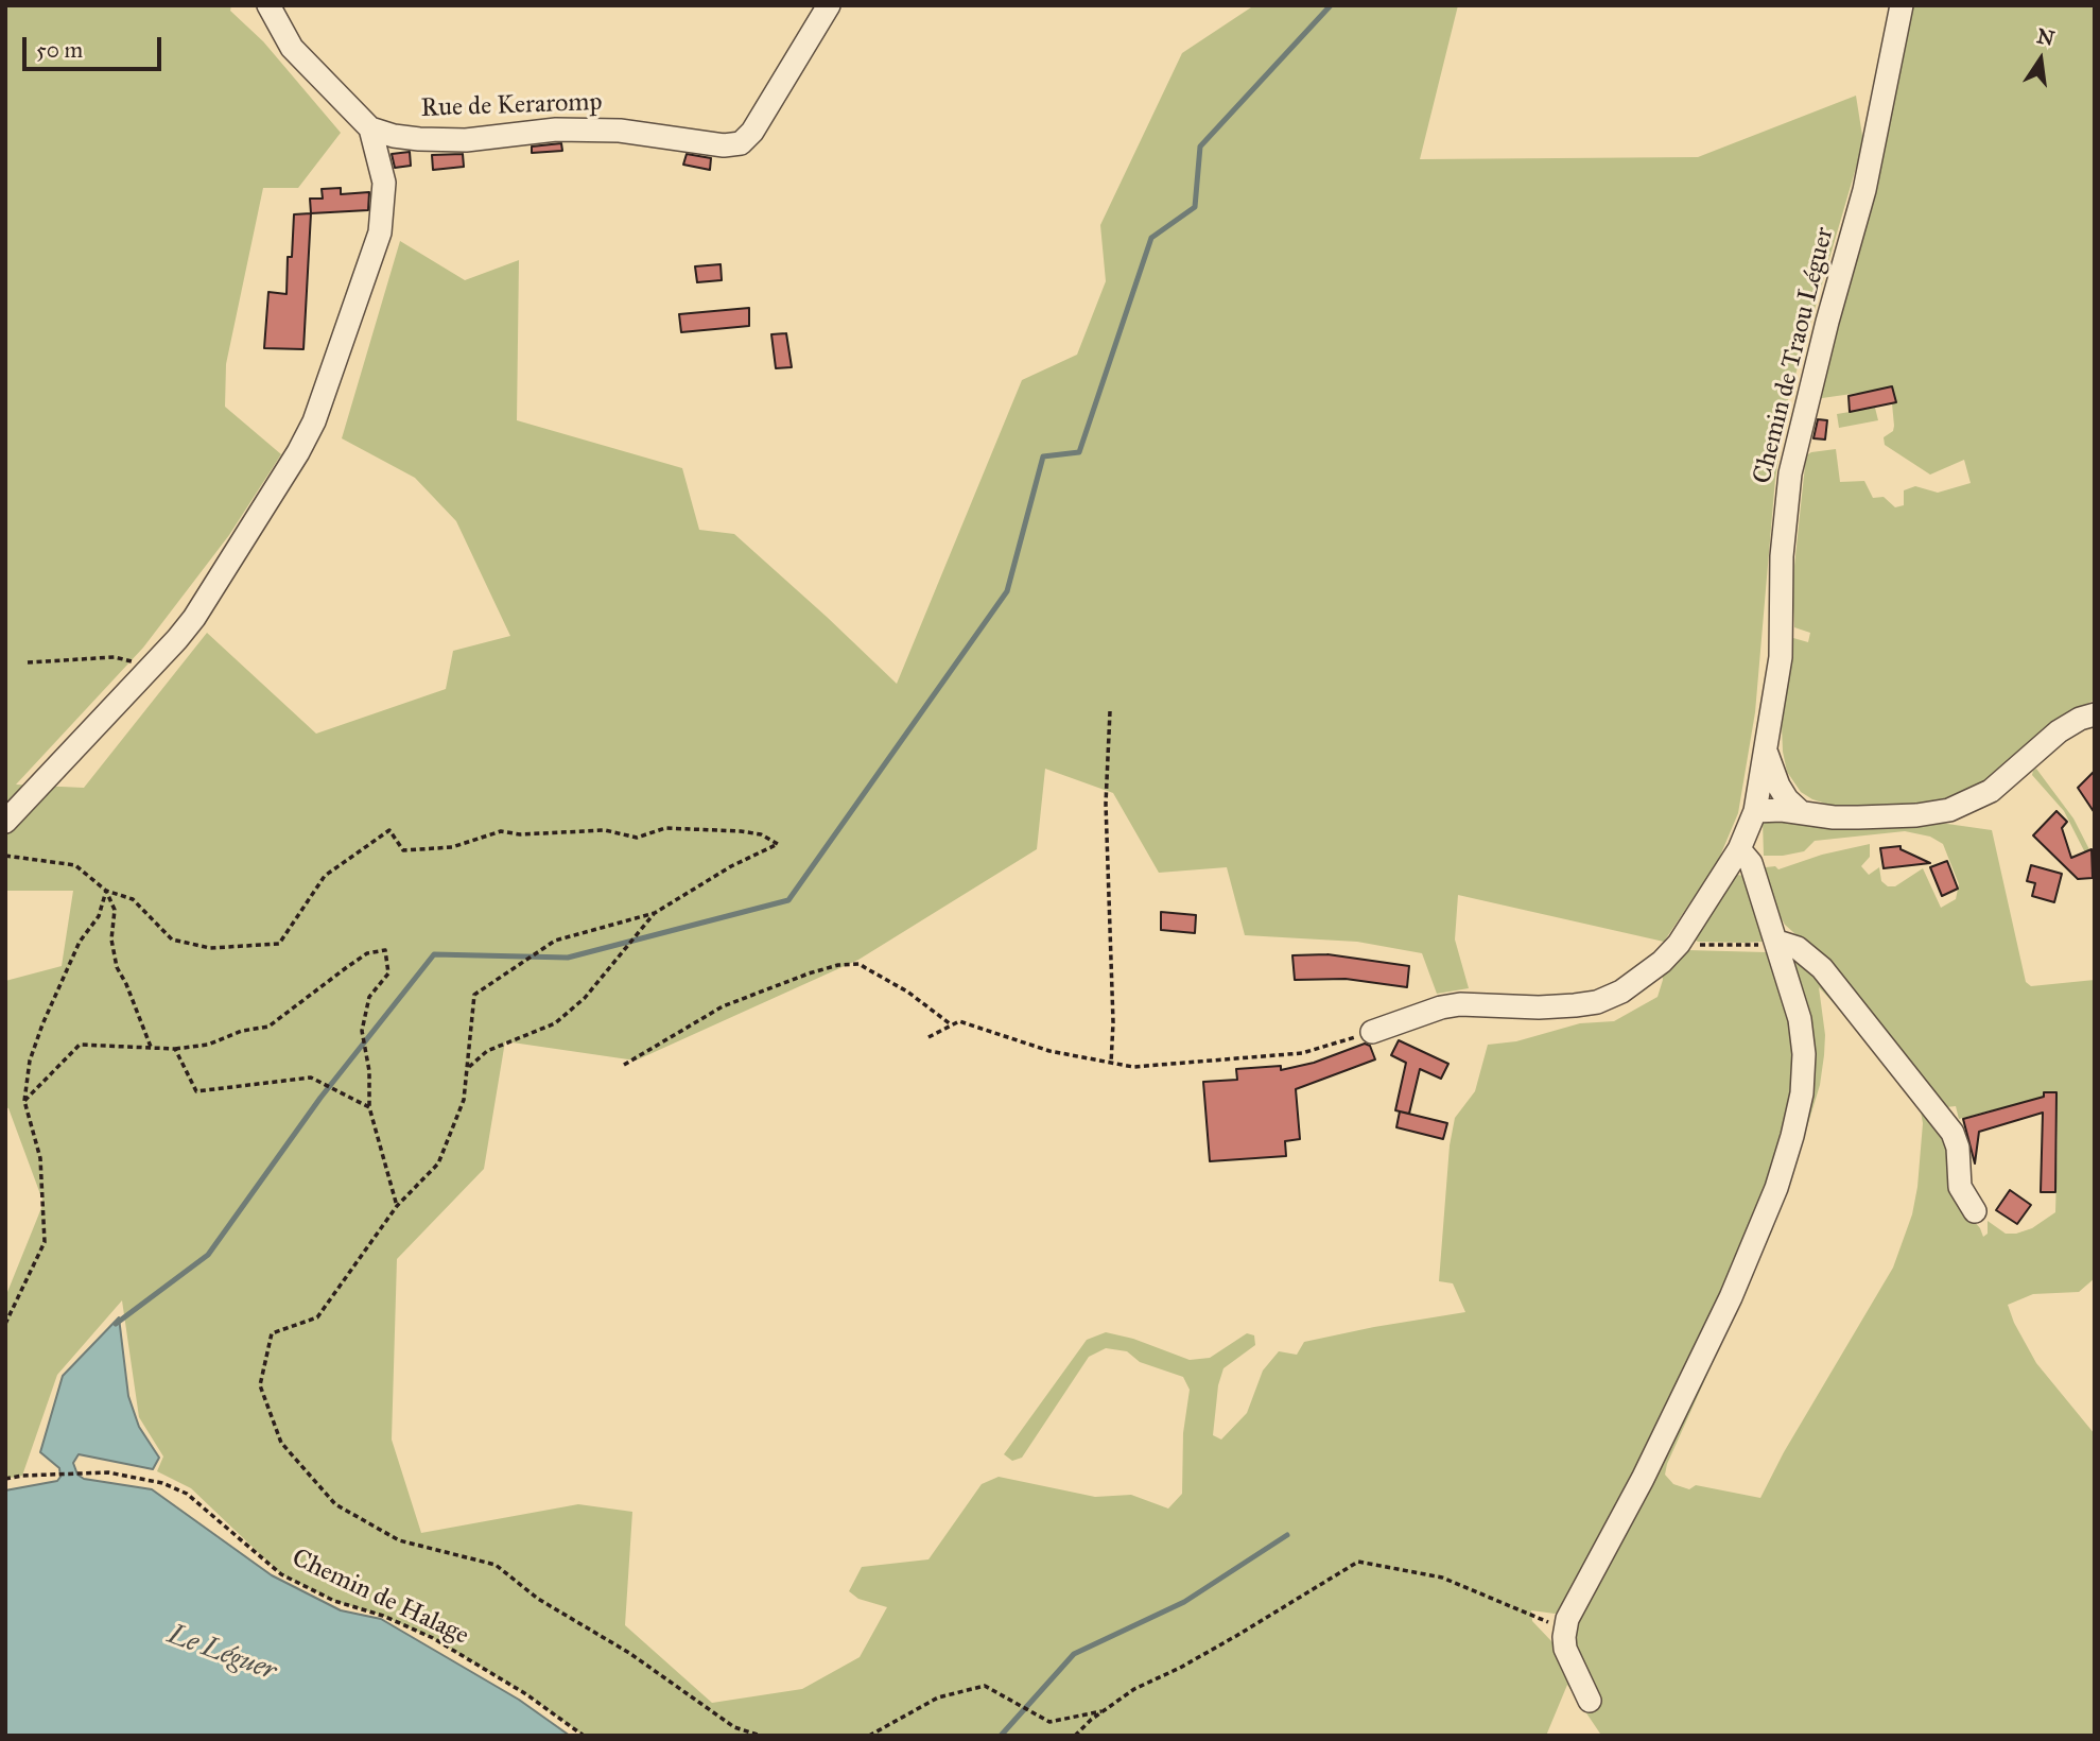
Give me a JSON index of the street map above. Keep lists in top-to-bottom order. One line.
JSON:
{"streets":{"street":["Rue de Keraromp","Chemin de Traou Léguer"],"path":["Chemin de Halage"]},"water":["Le Léguer"],"scale_bar":"50 m","north":"top"}
